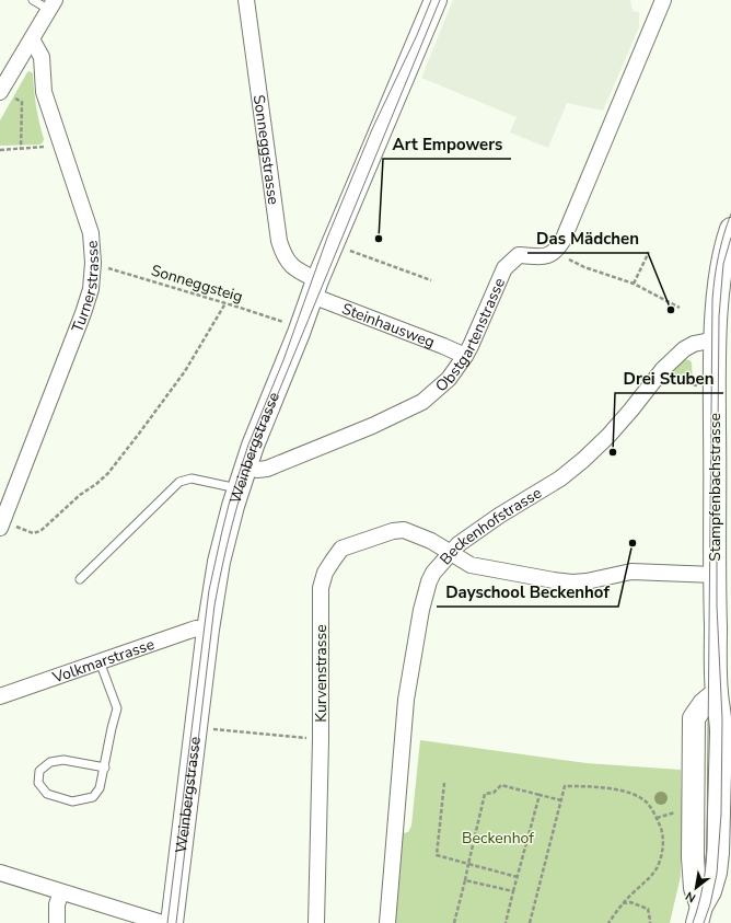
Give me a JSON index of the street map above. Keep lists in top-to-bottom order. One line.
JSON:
{"streets":{"street":["Sonneggstrasse","Turnerstrasse","Steinhausweg","Obstgartenstrasse","Weinbergstrasse","Stampfenbachstrasse","Beckenhofstrasse","Volkmarstrasse","Kurvenstrasse"],"path":["Sonneggsteig"]},"crossings":[["Sonneggstrasse","Steinhausweg"],["Sonneggstrasse","Weinbergstrasse"],["Steinhausweg","Obstgartenstrasse"],["Steinhausweg","Weinbergstrasse"],["Obstgartenstrasse","Weinbergstrasse"],["Weinbergstrasse","Volkmarstrasse"],["Stampfenbachstrasse","Beckenhofstrasse"],["Stampfenbachstrasse","Kurvenstrasse"],["Beckenhofstrasse","Kurvenstrasse"]],"parks":["Beckenhof"],"places":["Art Empowers","Das Mädchen","Drei Stuben","Dayschool Beckenhof"],"north":"bottom left"}
